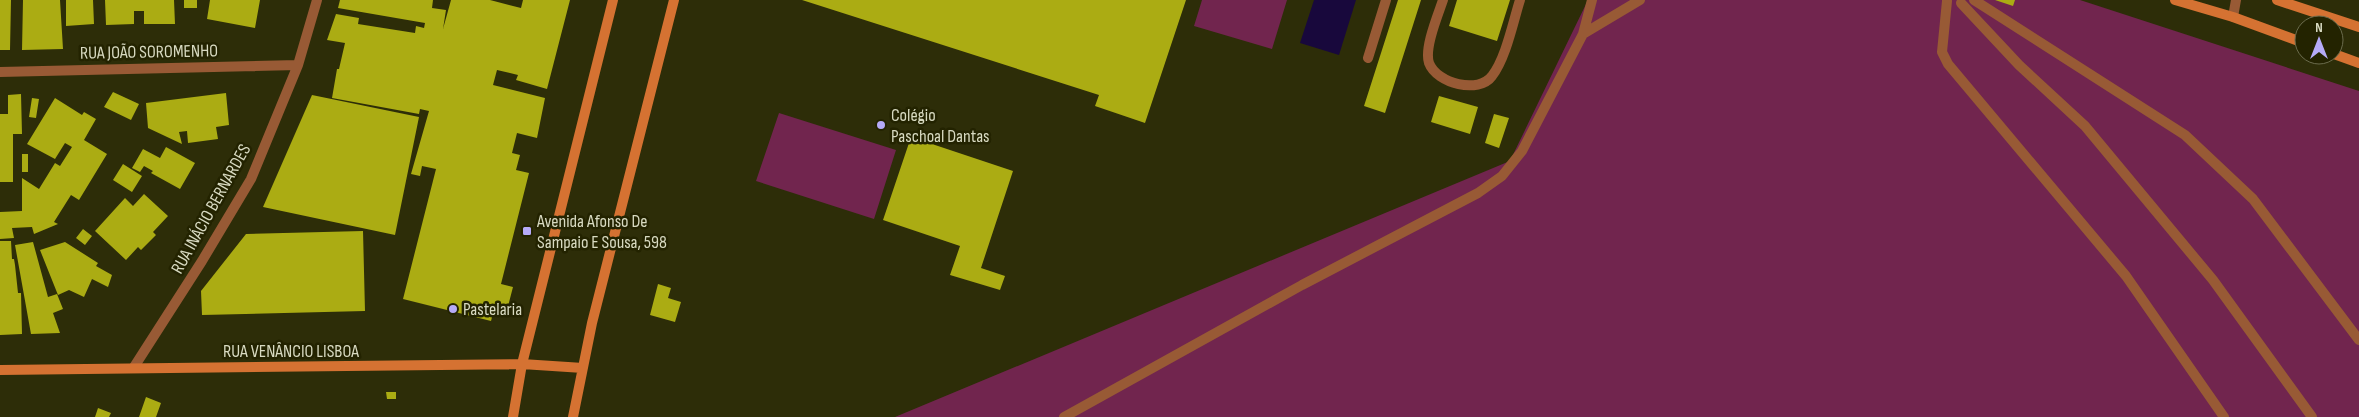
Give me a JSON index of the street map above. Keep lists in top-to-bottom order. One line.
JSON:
{"streets":{"main road":["RUA VENÂNCIO LISBOA"],"street":["RUA JOÃO SOROMENHO","RUA INÁCIO BERNARDES"]},"crossings":[["RUA JOÃO SOROMENHO","RUA INÁCIO BERNARDES"],["RUA INÁCIO BERNARDES","RUA VENÂNCIO LISBOA"]],"places":{"other":["Colégio Paschoal Dantas","Pastelaria"],"transit":["Avenida Afonso De Sampaio E Sousa, 598"]},"north":"top"}
